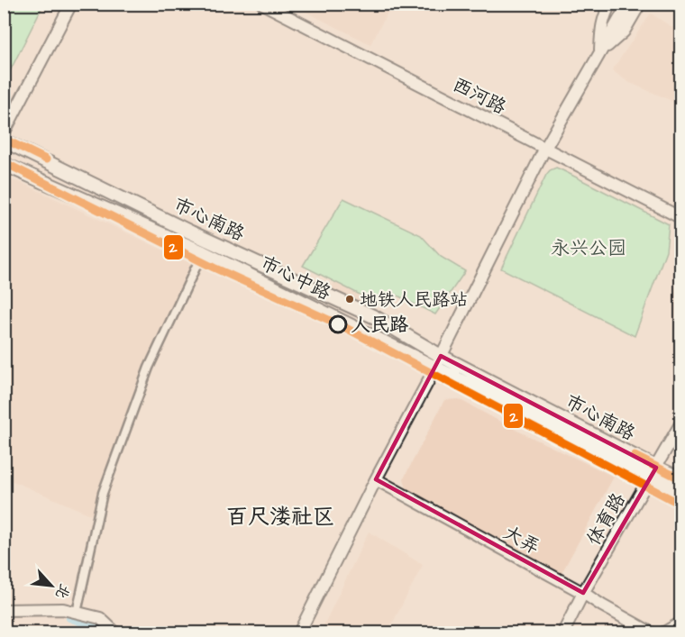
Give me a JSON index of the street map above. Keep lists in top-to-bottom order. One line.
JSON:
{"streets":{"main road":["市心南路","市心中路"],"street":["西河路","体育路","大弄"]},"crossings":[["市心南路","市心中路"],["市心南路","体育路"],["市心中路","体育路"],["体育路","大弄"]],"districts":["百尺溇社区"],"parks":["永兴公园"],"places":["地铁人民路站","人民路"],"lines":["transit line 2"],"north":"bottom right"}
